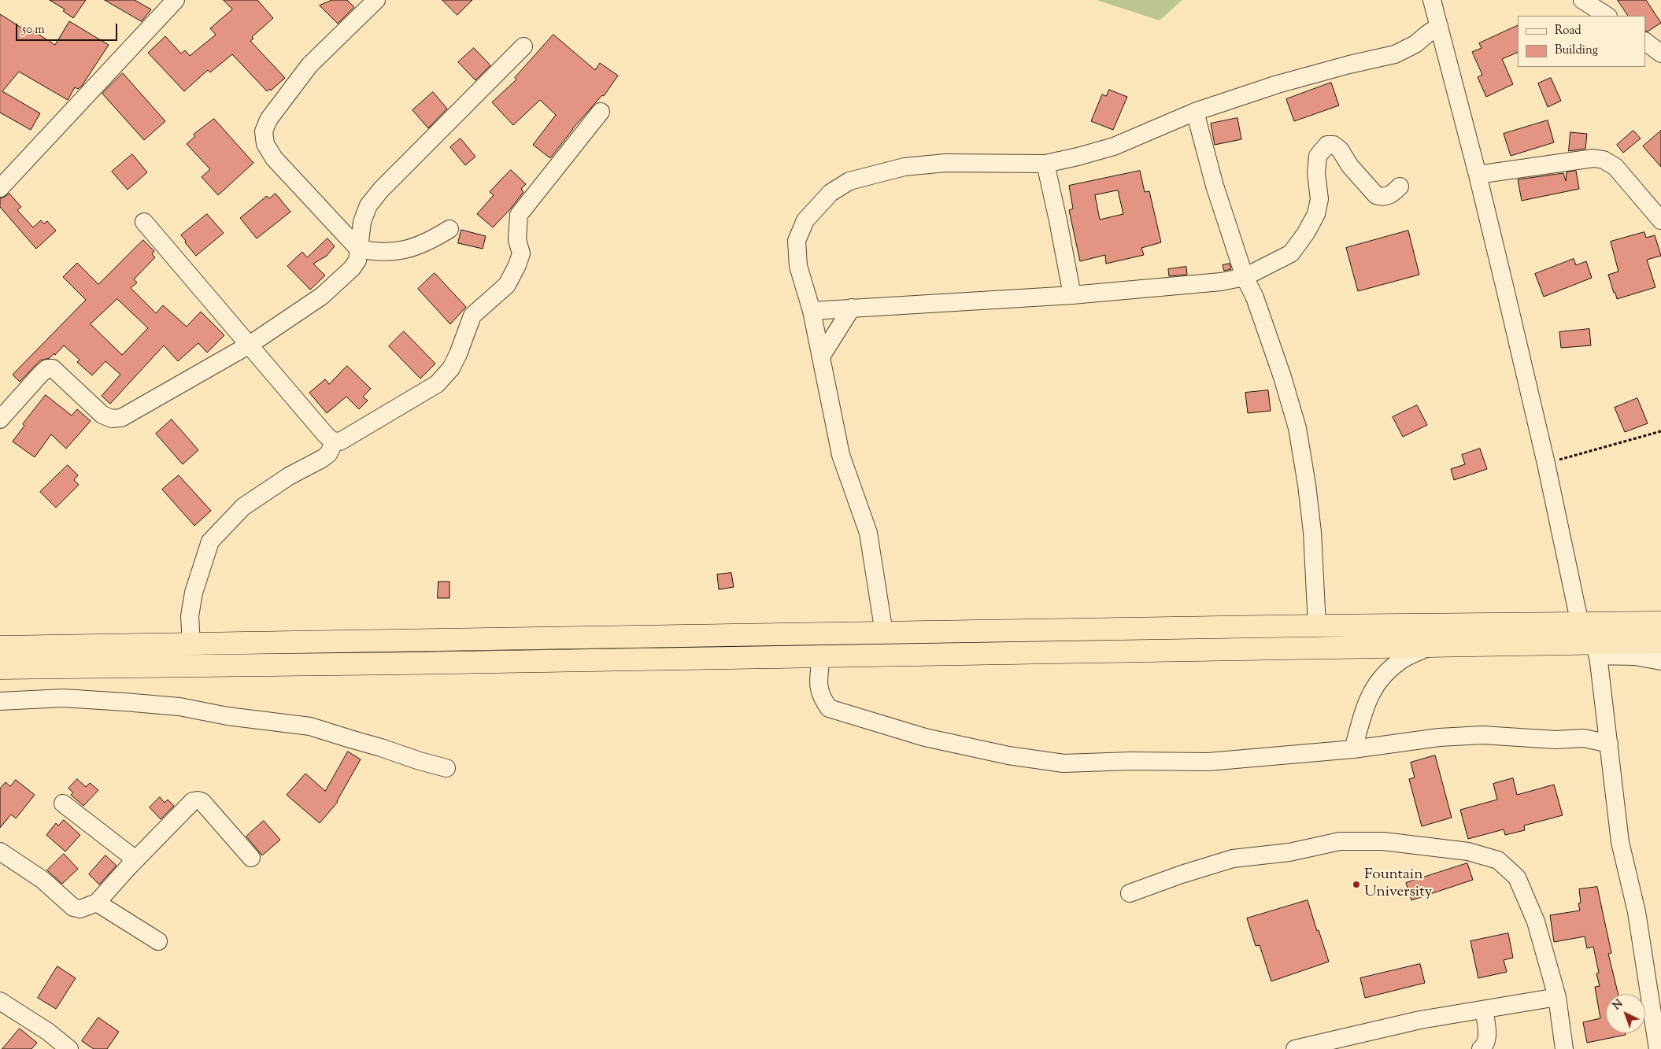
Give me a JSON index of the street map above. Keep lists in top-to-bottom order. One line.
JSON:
{"places":["Fountain University"],"legend":["Road","Building"],"scale_bar":"50 m","north":"top left"}
